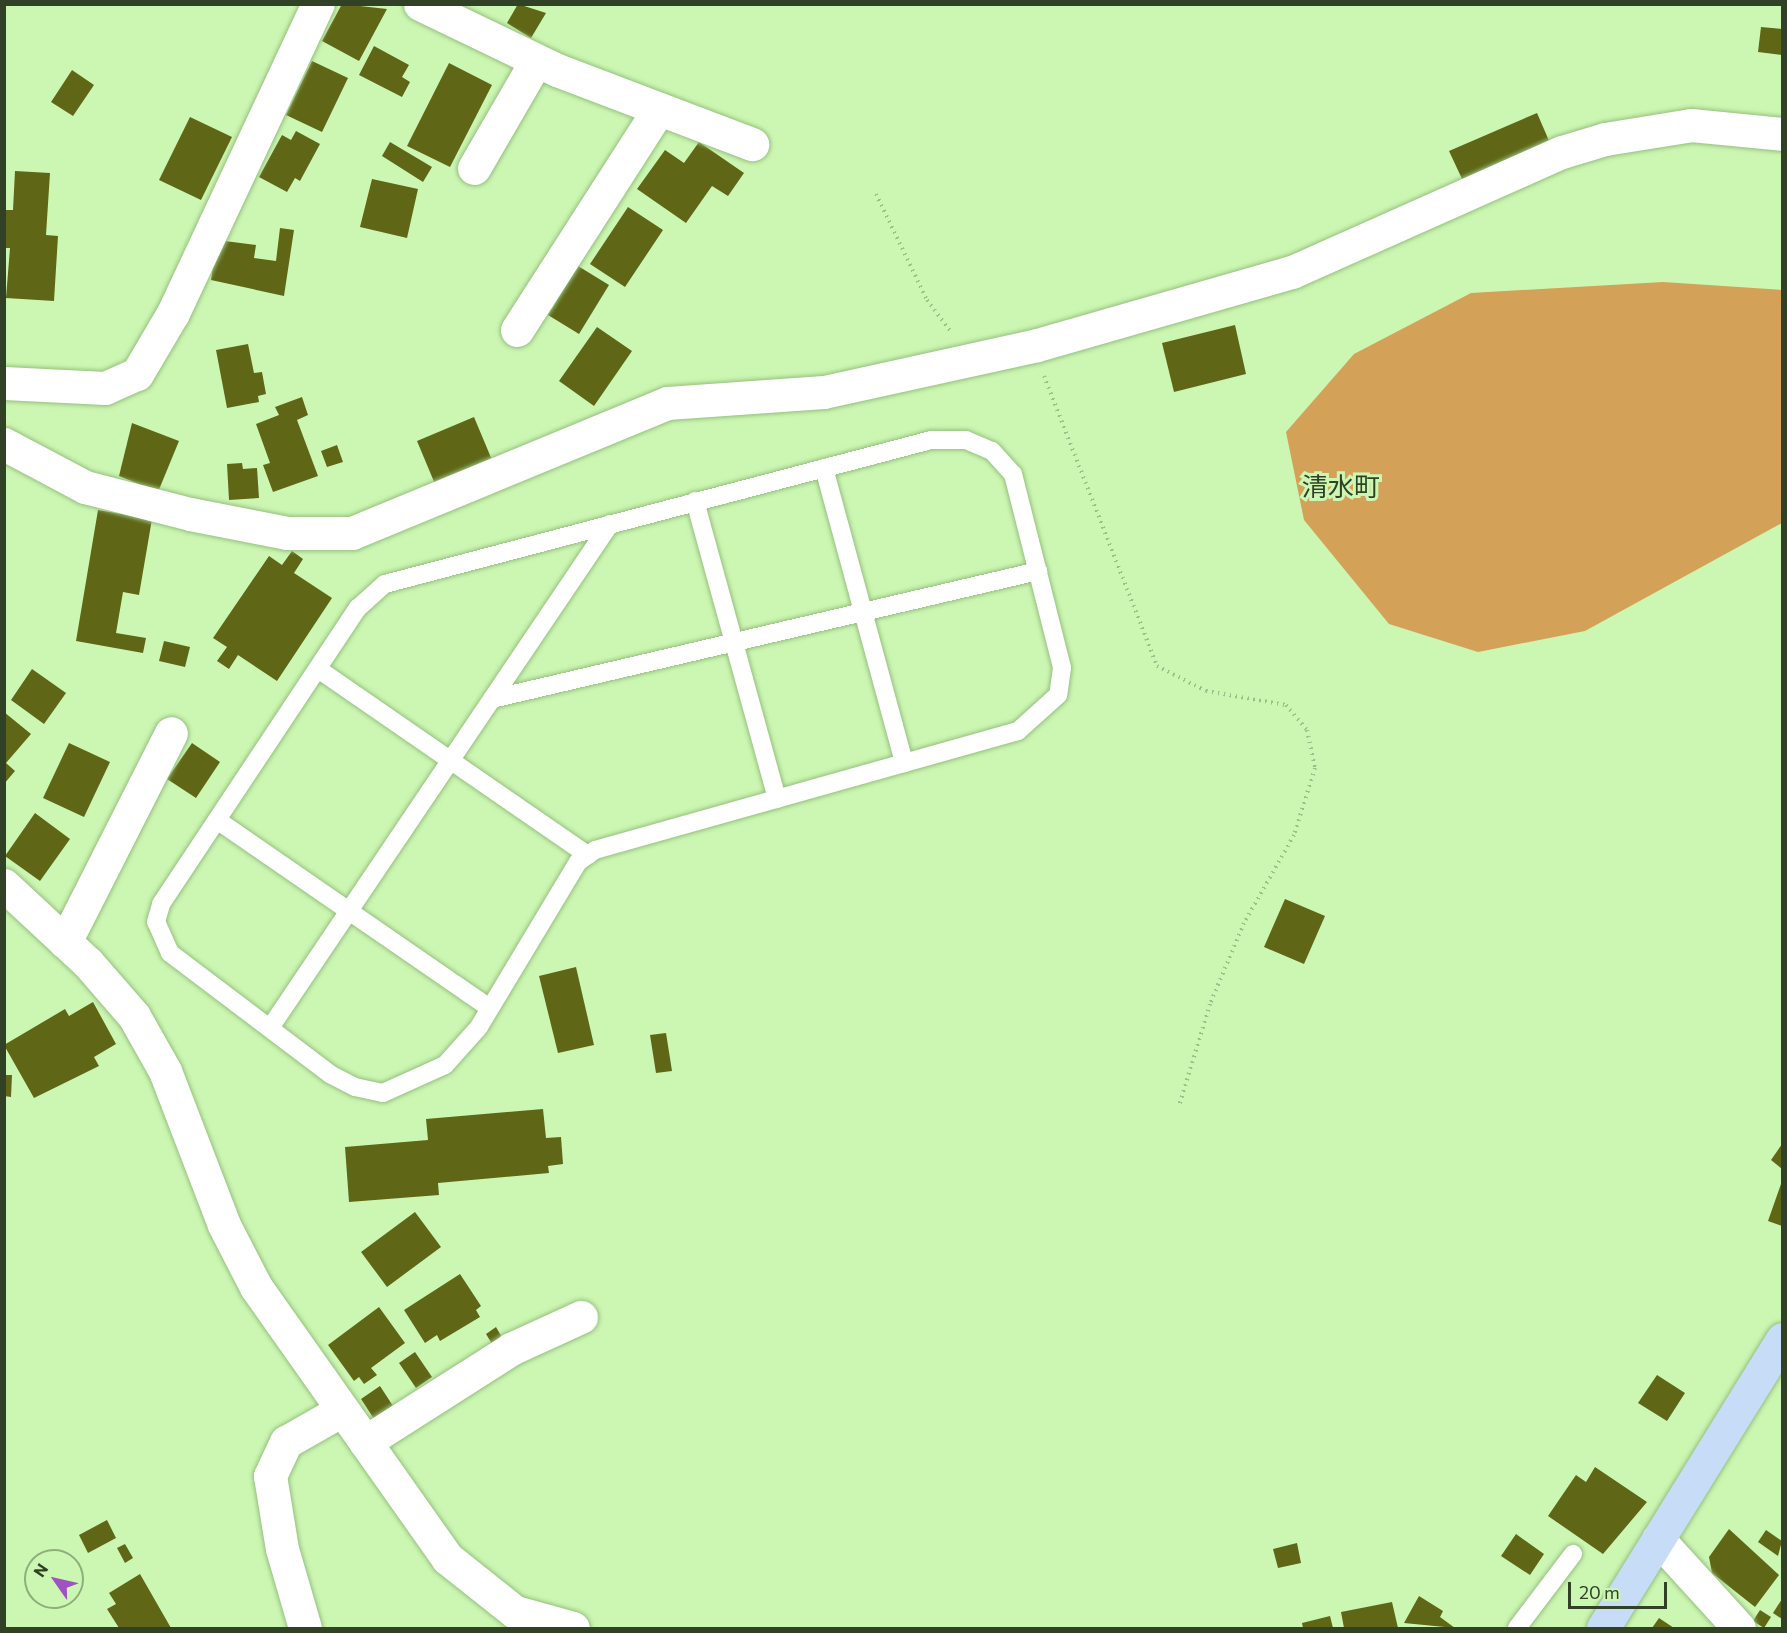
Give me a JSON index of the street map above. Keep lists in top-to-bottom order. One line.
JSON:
{"districts":["清水町"],"scale_bar":"20 m","north":"top left"}
